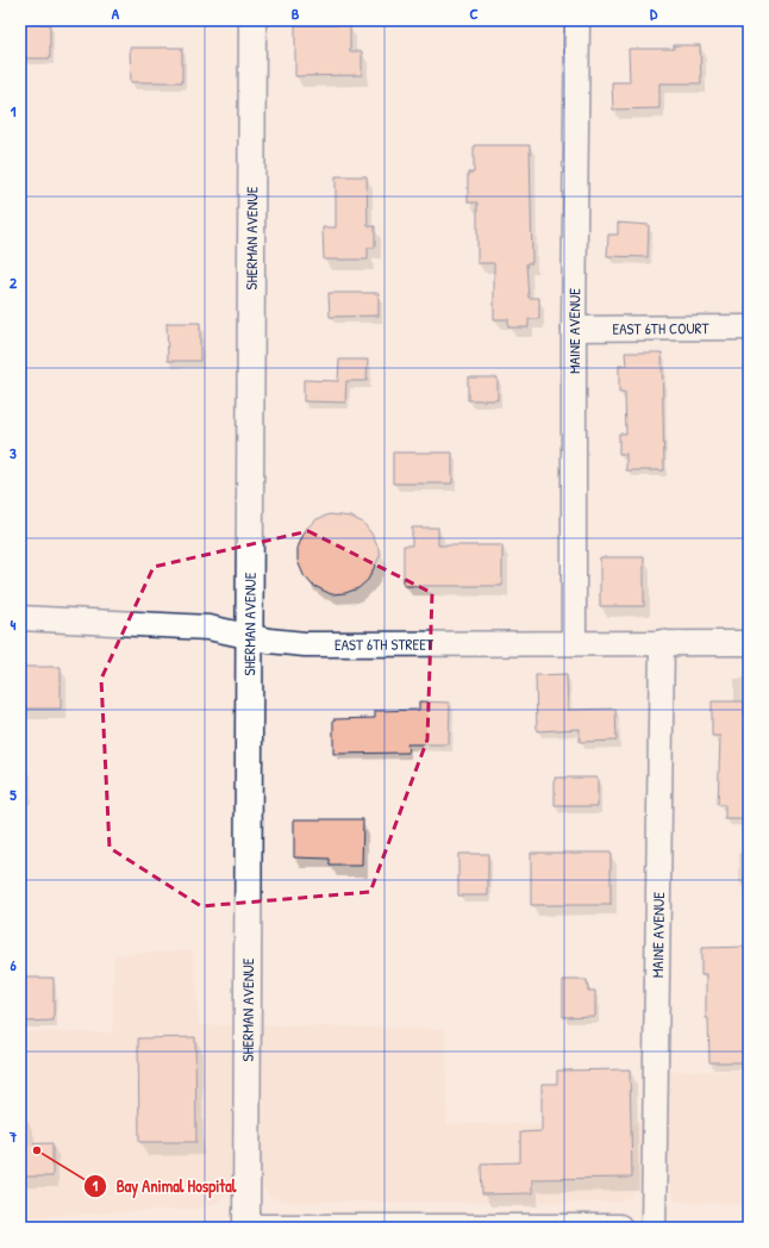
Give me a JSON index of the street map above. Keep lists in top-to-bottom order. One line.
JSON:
{"streets":{"street":["SHERMAN AVENUE","EAST 6TH COURT","MAINE AVENUE","EAST 6TH STREET"]},"crossings":[["SHERMAN AVENUE","EAST 6TH STREET"],["EAST 6TH COURT","MAINE AVENUE"],["MAINE AVENUE","EAST 6TH STREET"]],"places":["Bay Animal Hospital"],"grid":{"columns":["A","B","C","D"],"rows":["1","2","3","4","5","6","7"]}}
